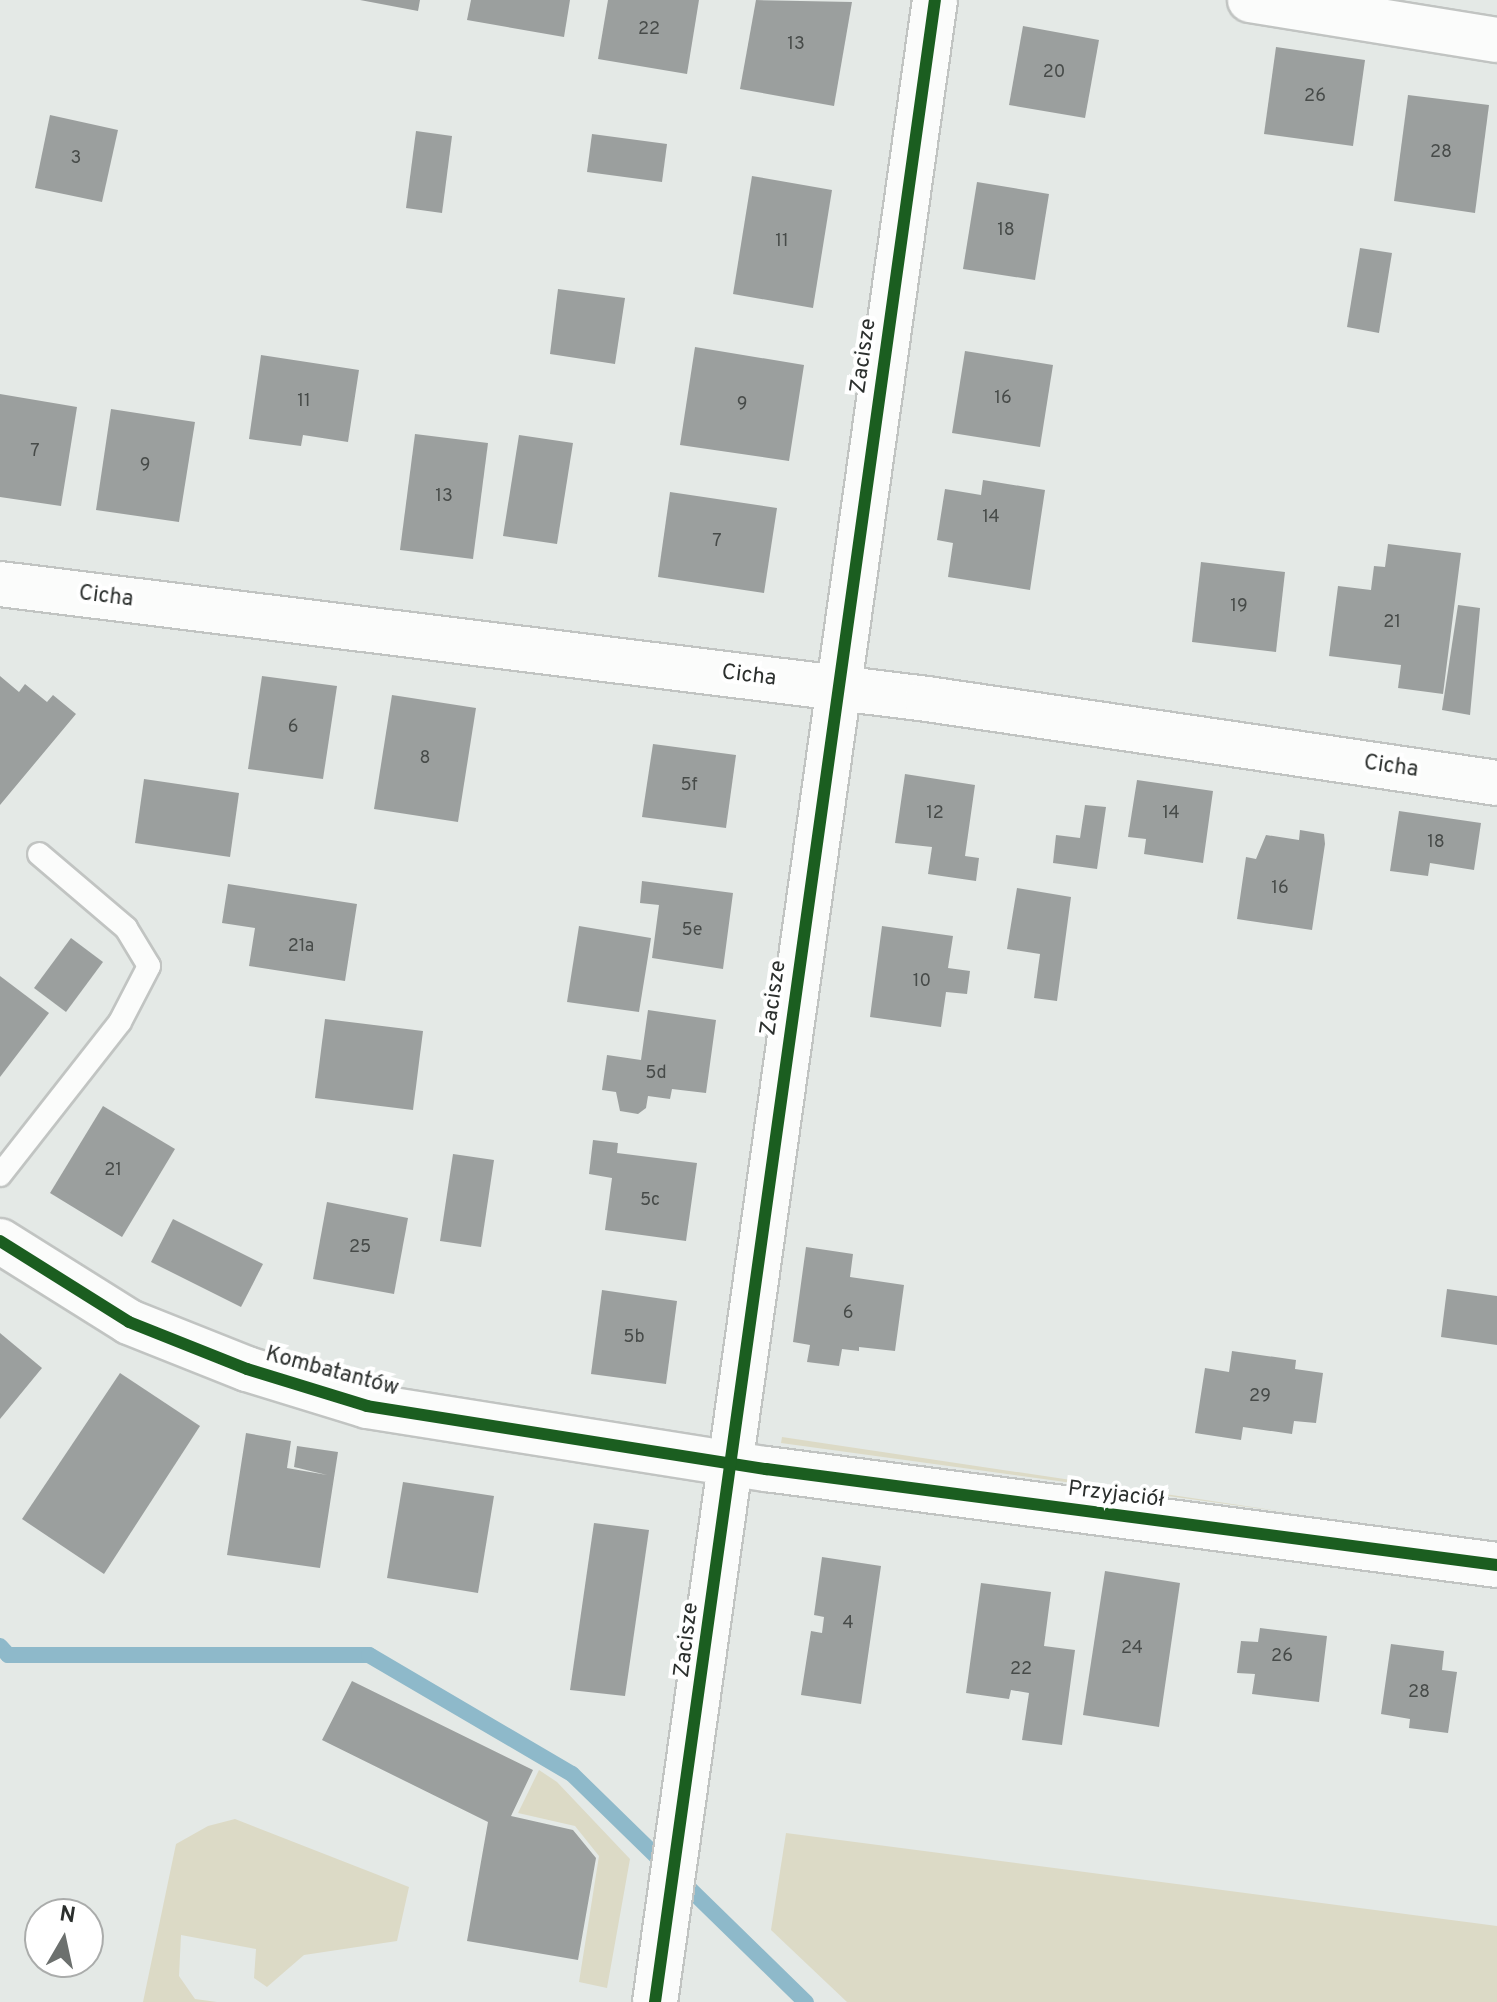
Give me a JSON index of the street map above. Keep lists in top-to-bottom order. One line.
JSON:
{"streets":{"street":["Zacisze","Cicha","Kombatantów","Przyjaciół"]},"crossings":[["Zacisze","Cicha"],["Zacisze","Kombatantów"],["Zacisze","Przyjaciół"],["Kombatantów","Przyjaciół"]],"house_numbers":["22","13","20","26","28","3","18","11","16","11","9","7","9","13","14","7","19","21","6","8","5f","12","14","18","16","5e","21a","10","5d","21","5c","25","6","5b","29","4","24","26","22","28"],"north":"top"}
